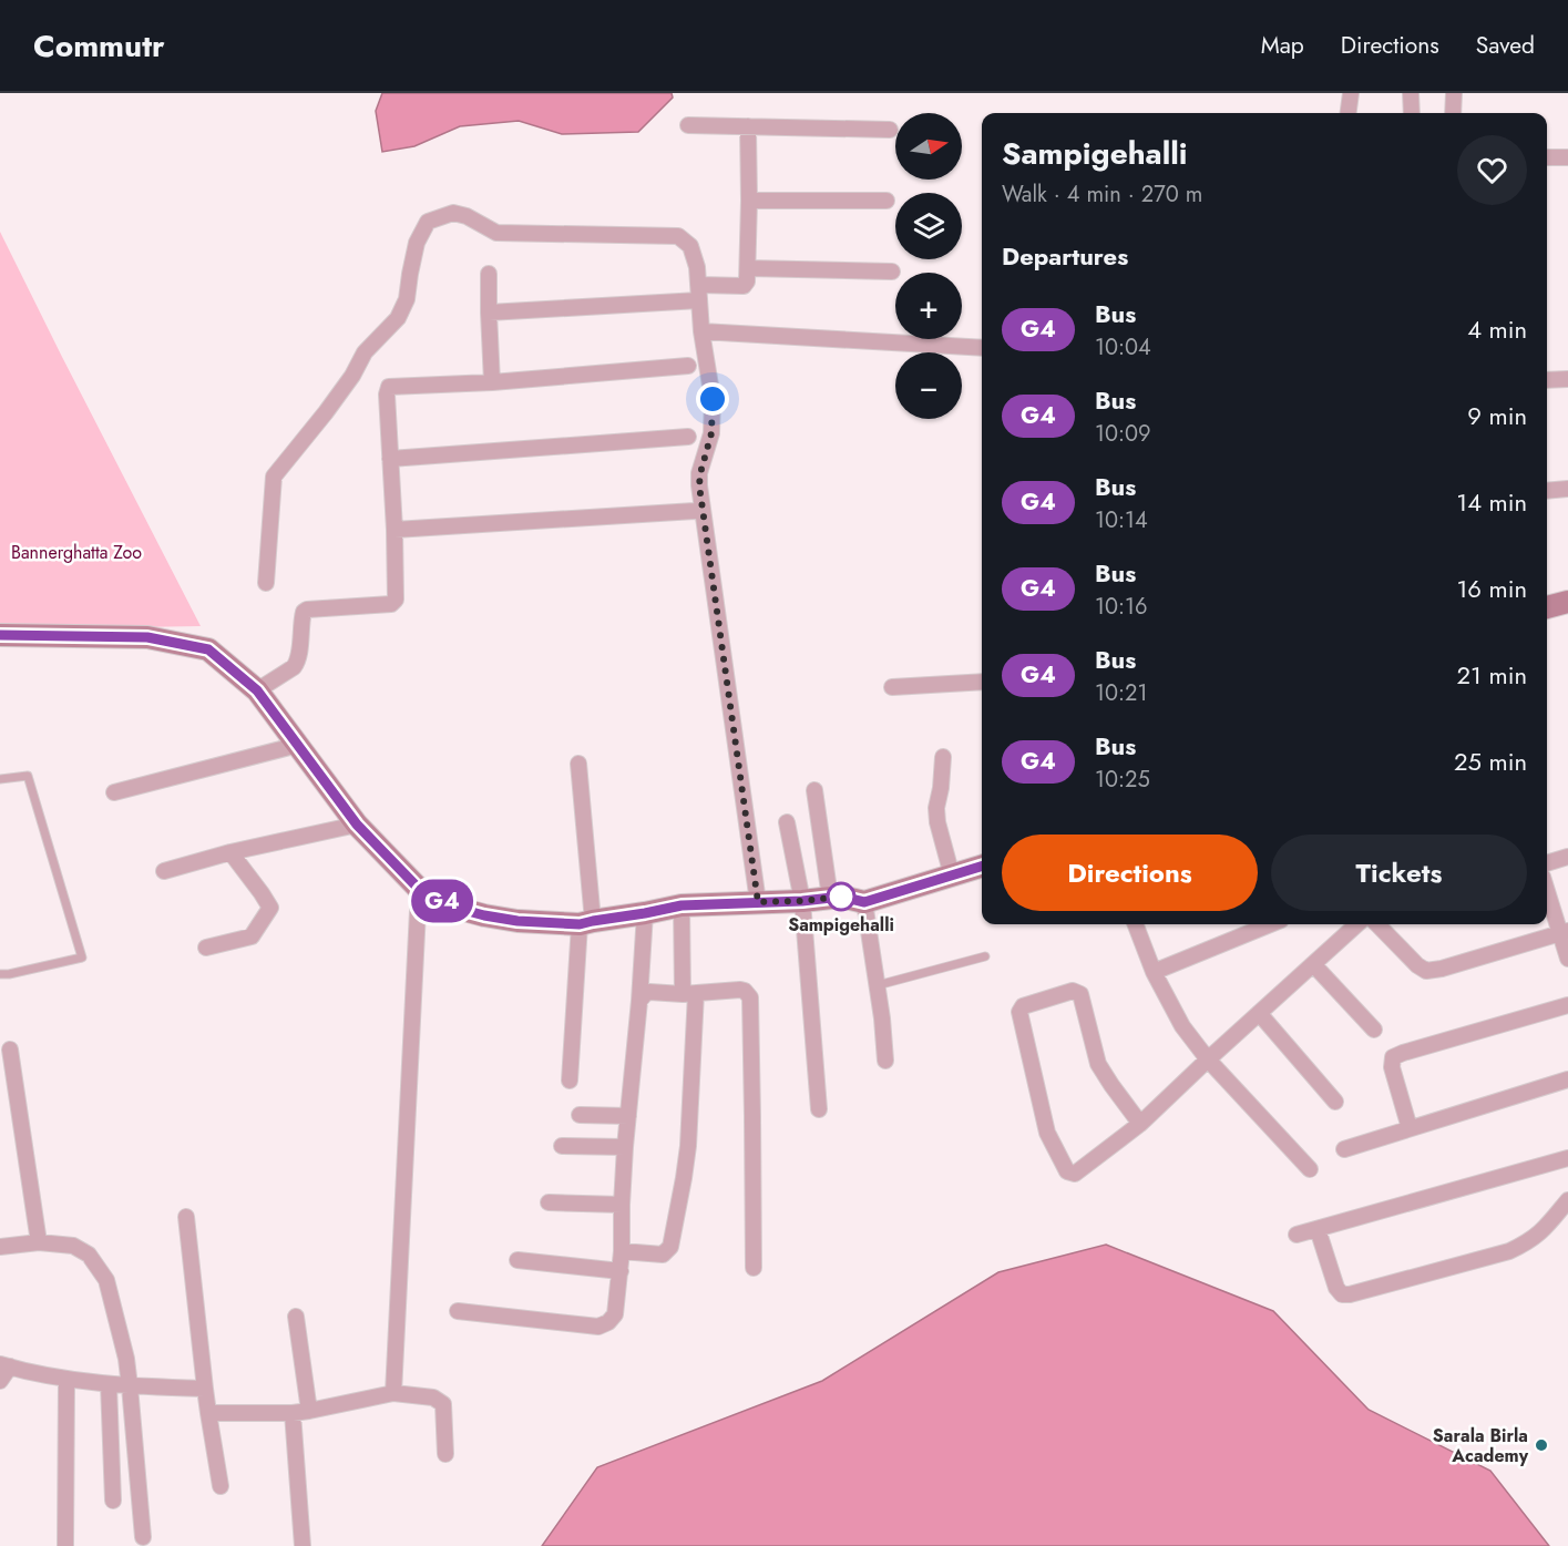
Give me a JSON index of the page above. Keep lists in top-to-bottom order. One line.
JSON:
{"parks":["Bannerghatta Zoo"],"places":["Sampigehalli","Sarala Birla Academy"],"lines":["bus line G4"],"north":"right","page":{"header":"Commutr","nav":["Map","Directions","Saved"],"on_map":"G4","map_buttons":["+","−"],"heading":[["Sampigehalli","Walk · 4 min · 270 m"],"Departures"],"list":[{"mark":"G4","name":"Bus","note":"10:04","value":"4 min"},{"mark":"G4","name":"Bus","note":"10:09","value":"9 min"},{"mark":"G4","name":"Bus","note":"10:14","value":"14 min"},{"mark":"G4","name":"Bus","note":"10:16","value":"16 min"},{"mark":"G4","name":"Bus","note":"10:21","value":"21 min"},{"mark":"G4","name":"Bus","note":"10:25","value":"25 min"}],"buttons":["Directions","Tickets"]}}
